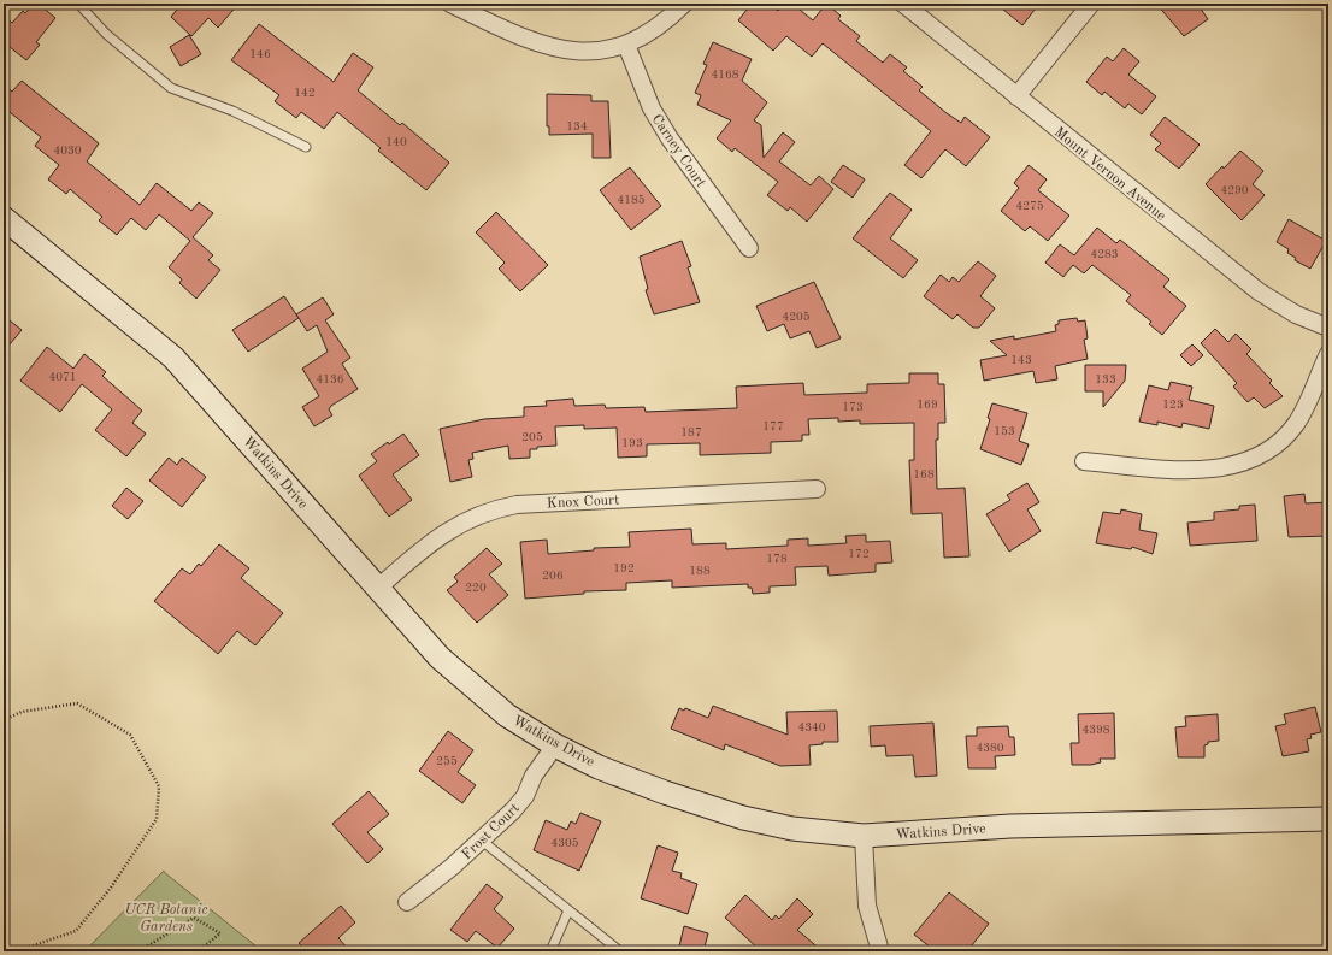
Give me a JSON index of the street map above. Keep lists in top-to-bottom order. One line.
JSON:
{"streets":{"main road":["Watkins Drive"],"street":["Carney Court","Mount Vernon Avenue","Knox Court","Frost Court"]},"crossings":[["Watkins Drive","Knox Court"],["Watkins Drive","Frost Court"]],"parks":["UCR Botanic Gardens"],"house_numbers":["146","4168","142","134","140","4030","4290","4185","4275","4283","4205","143","4071","4136","133","169","123","173","177","153","187","205","193","168","172","178","192","188","206","220","4340","4398","4380","255","4305"]}
